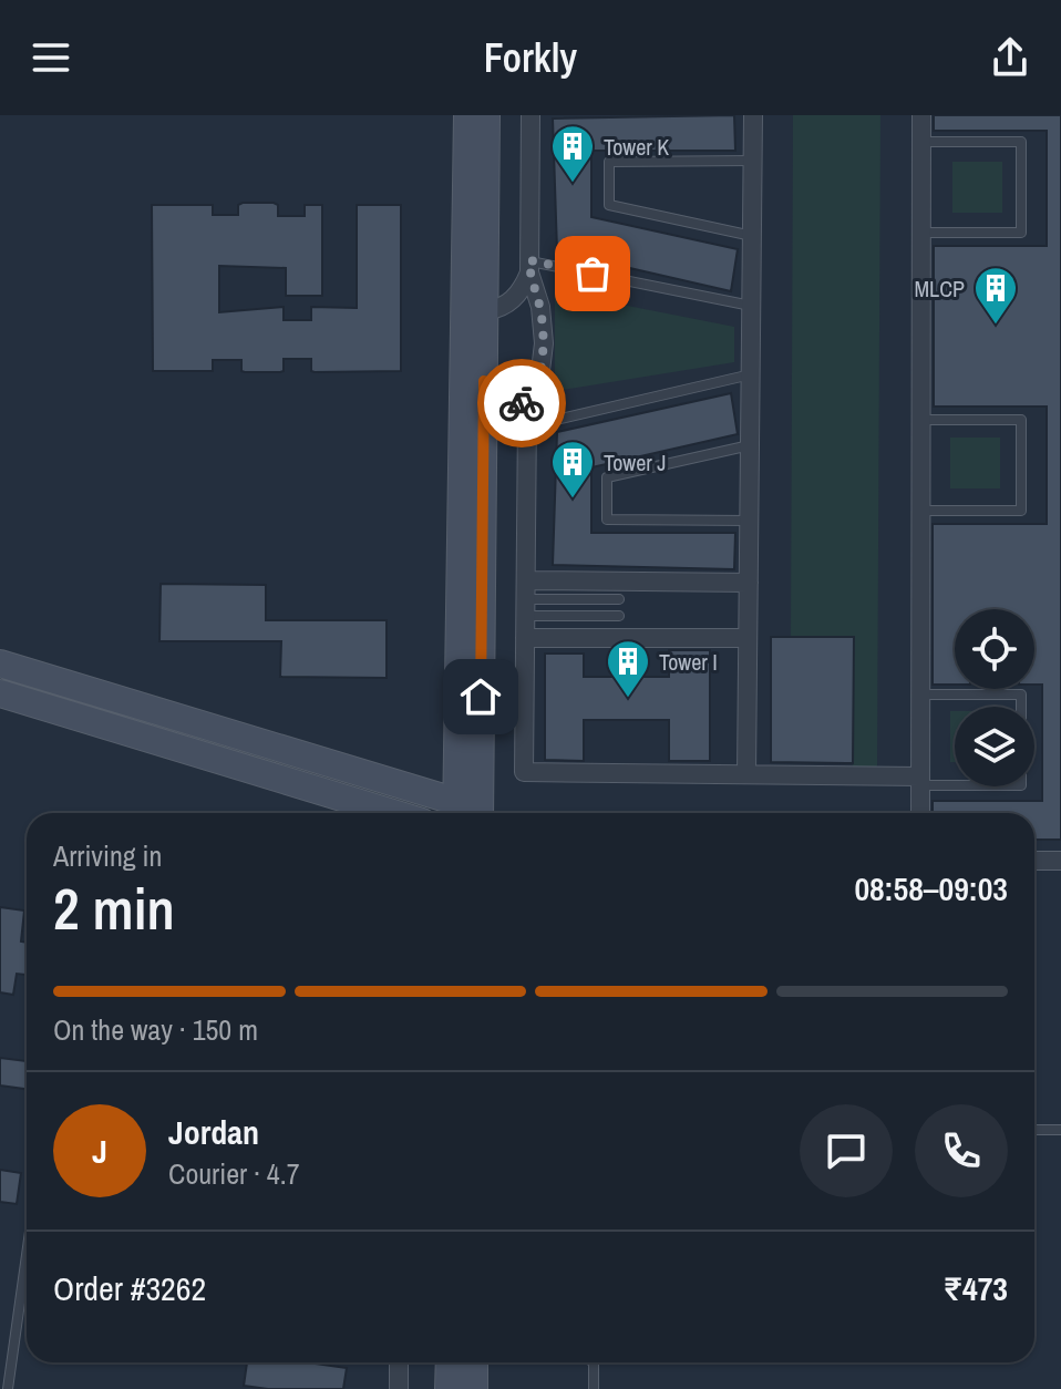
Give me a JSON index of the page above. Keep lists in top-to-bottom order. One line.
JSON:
{"places":{"building":["Tower K","MLCP","Tower J","Tower I"]},"page":{"header":"Forkly","heading":["2 min","Arriving in","08:58–09:03"],"panel":["Jordan","Courier · 4.7","Order #3262","₹473"],"bar":"On the way · 150 m","round":"J"}}
